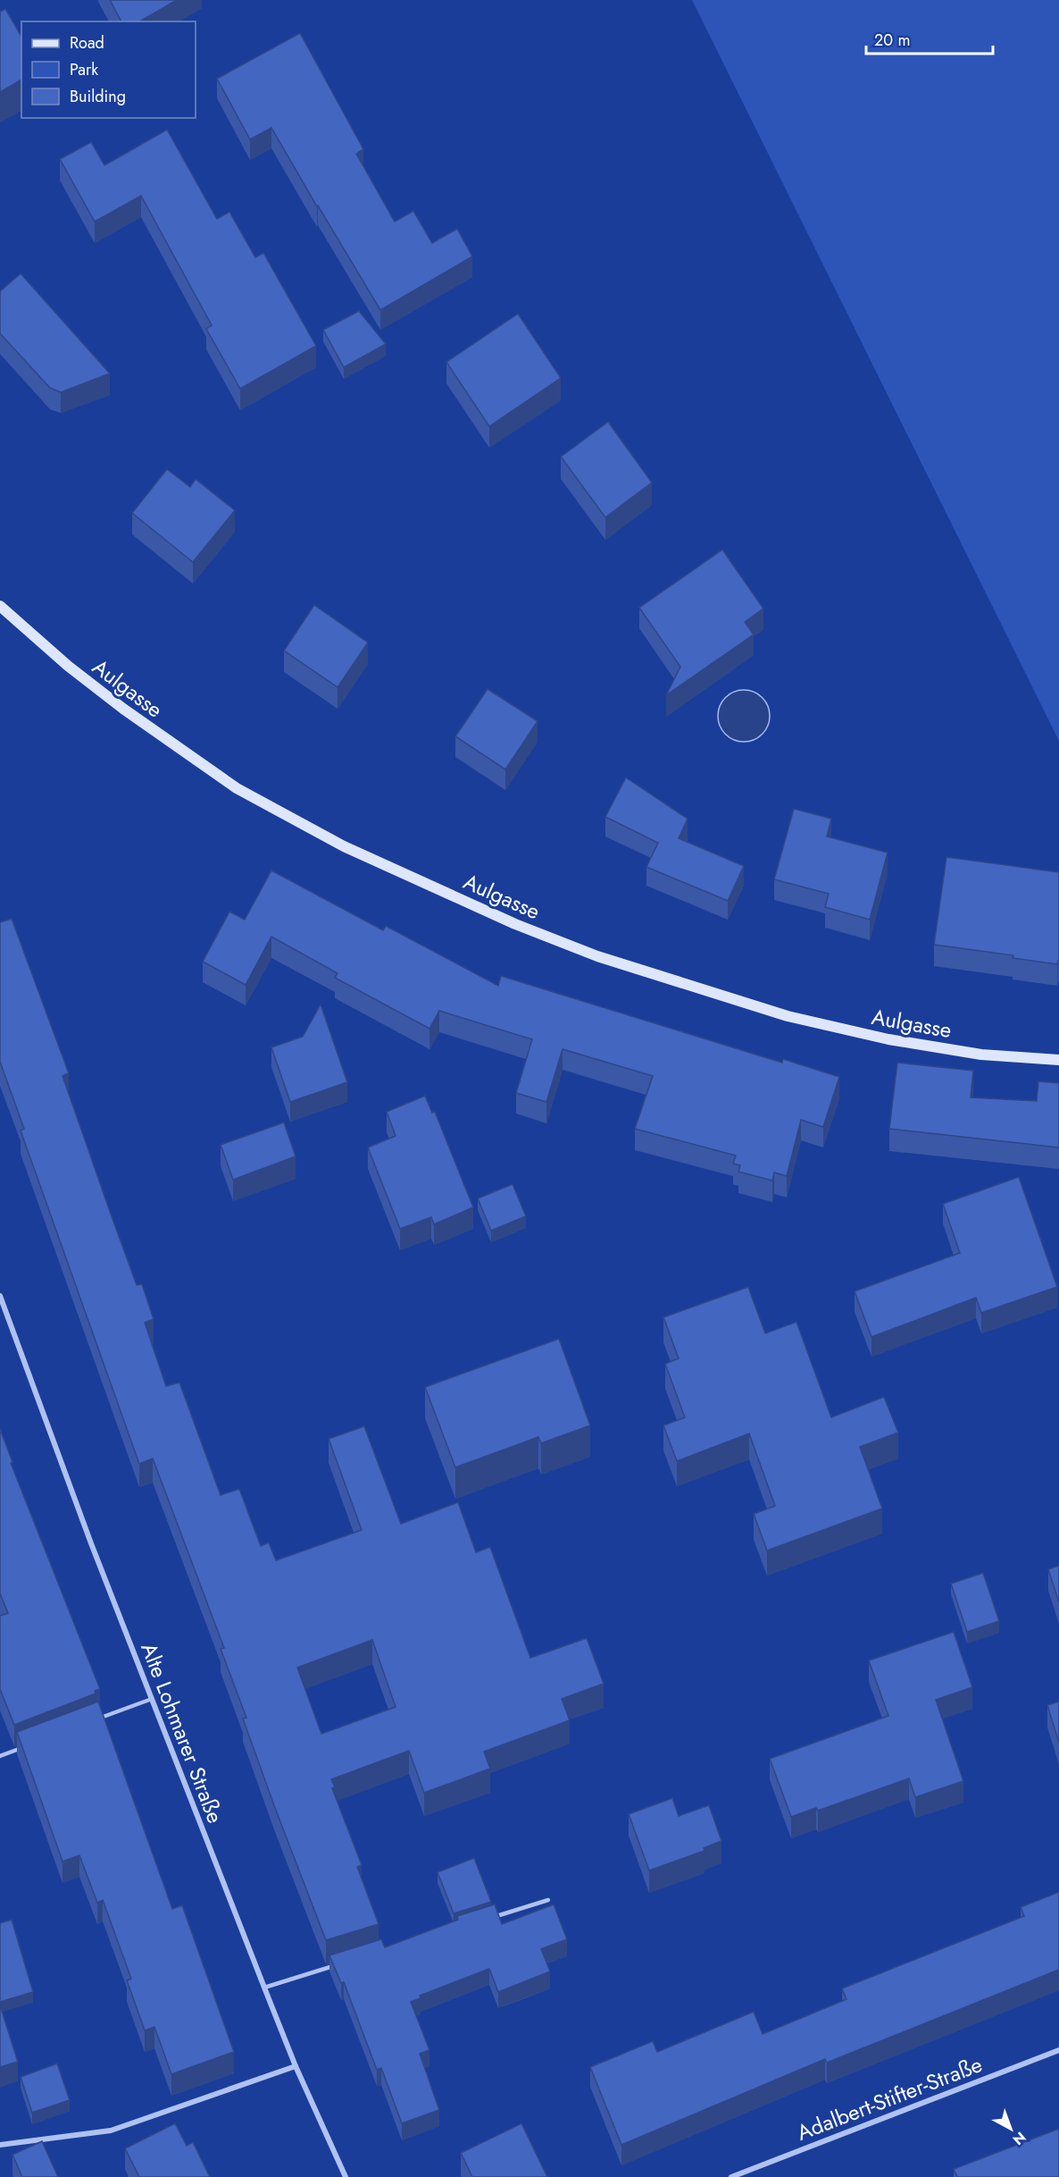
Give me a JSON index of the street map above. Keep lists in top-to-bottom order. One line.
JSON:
{"streets":{"main road":["Aulgasse"],"street":["Alte Lohmarer Straße","Adalbert-Stifter-Straße"]},"legend":["Road","Park","Building"],"scale_bar":"20 m","north":"bottom right"}
